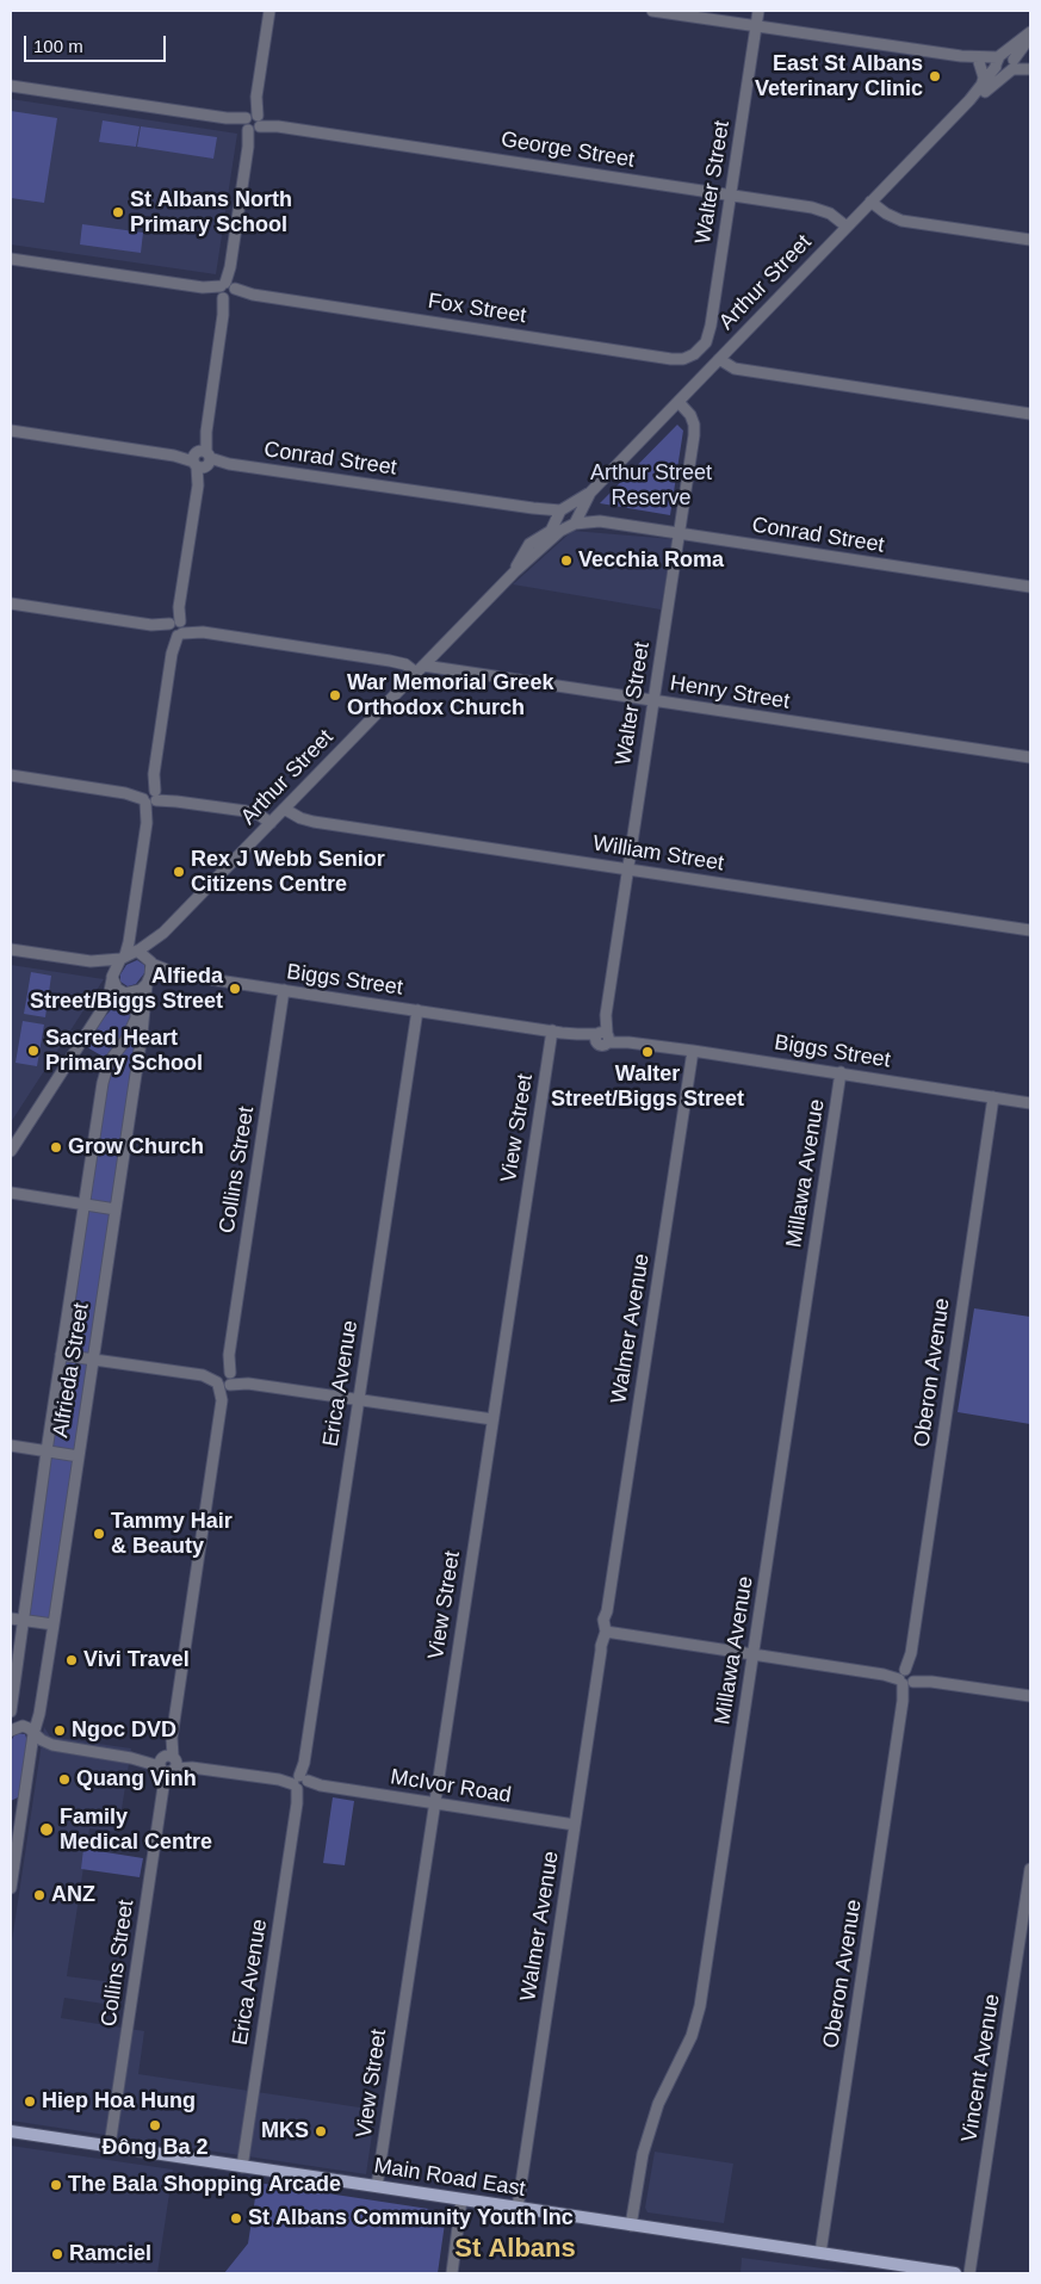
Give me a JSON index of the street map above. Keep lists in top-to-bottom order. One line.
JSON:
{"streets":{"main road":["Main Road East"],"street":["George Street","Walter Street","Arthur Street","Fox Street","Conrad Street","Henry Street","William Street","Biggs Street","View Street","Collins Street","Millawa Avenue","Walmer Avenue","Alfrieda Street","Oberon Avenue","Erica Avenue","McIvor Road","Vincent Avenue"]},"crossings":[["George Street","Walter Street"],["George Street","Arthur Street"],["Walter Street","Arthur Street"],["Walter Street","Fox Street"],["Walter Street","Conrad Street"],["Walter Street","Henry Street"],["Walter Street","William Street"],["Walter Street","Biggs Street"],["Arthur Street","Conrad Street"],["Arthur Street","Henry Street"],["Arthur Street","William Street"],["Arthur Street","Biggs Street"],["Arthur Street","Alfrieda Street"],["Biggs Street","View Street"],["Biggs Street","Collins Street"],["Biggs Street","Millawa Avenue"],["Biggs Street","Walmer Avenue"],["Biggs Street","Alfrieda Street"],["Biggs Street","Oberon Avenue"],["Biggs Street","Erica Avenue"],["View Street","McIvor Road"],["View Street","Main Road East"],["Collins Street","McIvor Road"],["Collins Street","Main Road East"],["Millawa Avenue","Main Road East"],["Walmer Avenue","McIvor Road"],["Walmer Avenue","Main Road East"],["Alfrieda Street","McIvor Road"],["Oberon Avenue","Main Road East"],["Erica Avenue","McIvor Road"],["Erica Avenue","Main Road East"]],"districts":["St Albans"],"parks":["Arthur Street Reserve"],"places":["East St Albans Veterinary Clinic","St Albans North Primary School","Vecchia Roma","War Memorial Greek Orthodox Church","Rex J Webb Senior Citizens Centre","Alfieda Street/Biggs Street","Sacred Heart Primary School","Walter Street/Biggs Street","Grow Church","Tammy Hair & Beauty","Vivi Travel","Ngoc DVD","Quang Vinh","Family Medical Centre","ANZ","Hiep Hoa Hung","Đông Ba 2","MKS","The Bala Shopping Arcade","St Albans Community Youth Inc","Ramciel"],"scale_bar":"100 m"}
